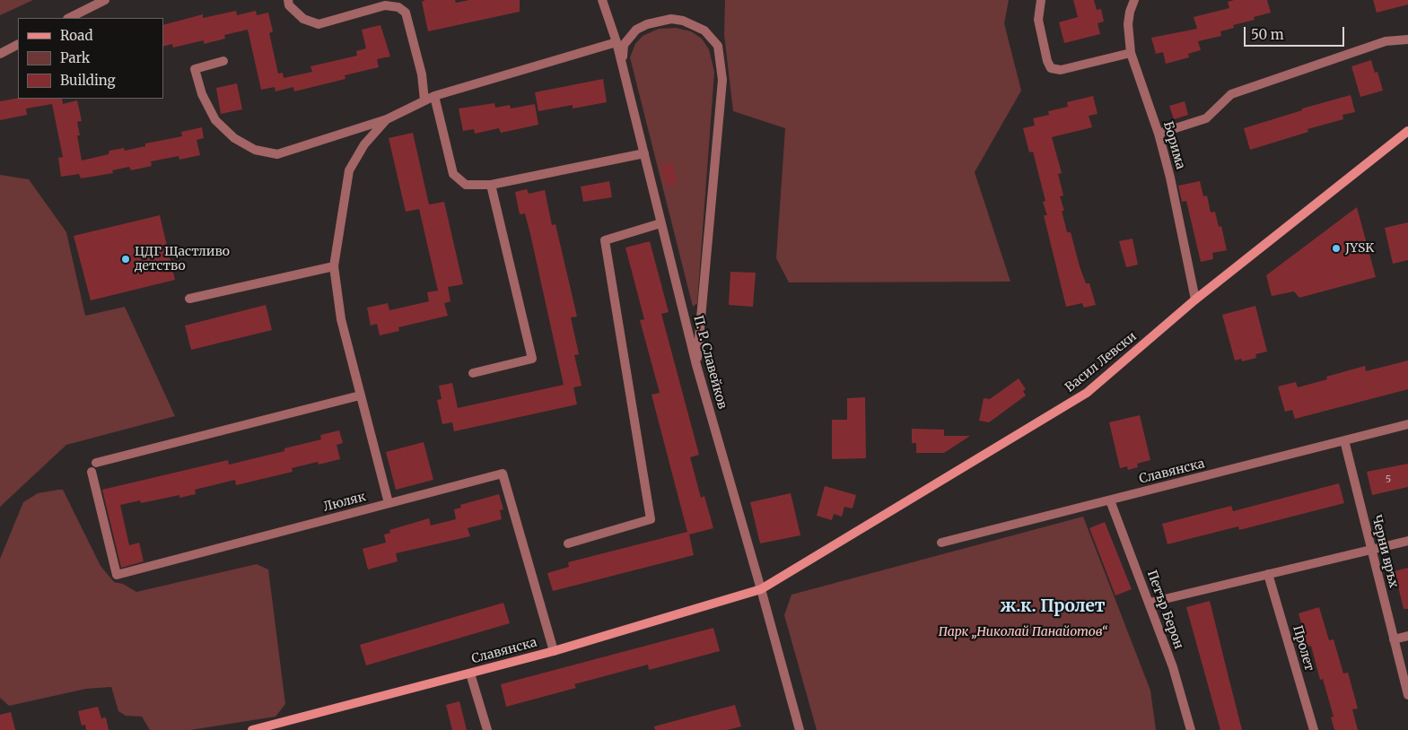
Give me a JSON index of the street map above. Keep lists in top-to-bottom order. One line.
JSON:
{"streets":{"street":["Борима","П. Р. Славейков","Васил Левски","Славянска","Люляк","Черни връх","Петър Берон","Пролет"]},"crossings":[["Борима","Васил Левски"],["П. Р. Славейков","Васил Левски"],["П. Р. Славейков","Славянска"],["Васил Левски","Славянска"],["Славянска","Люляк"],["Славянска","Черни връх"],["Славянска","Петър Берон"]],"districts":["ж.к. Пролет"],"parks":["Парк „Николай Панайотов“"],"places":["JYSK","ЦДГ Щастливо детство"],"house_numbers":["5"],"legend":["Road","Park","Building"],"scale_bar":"50 m"}
